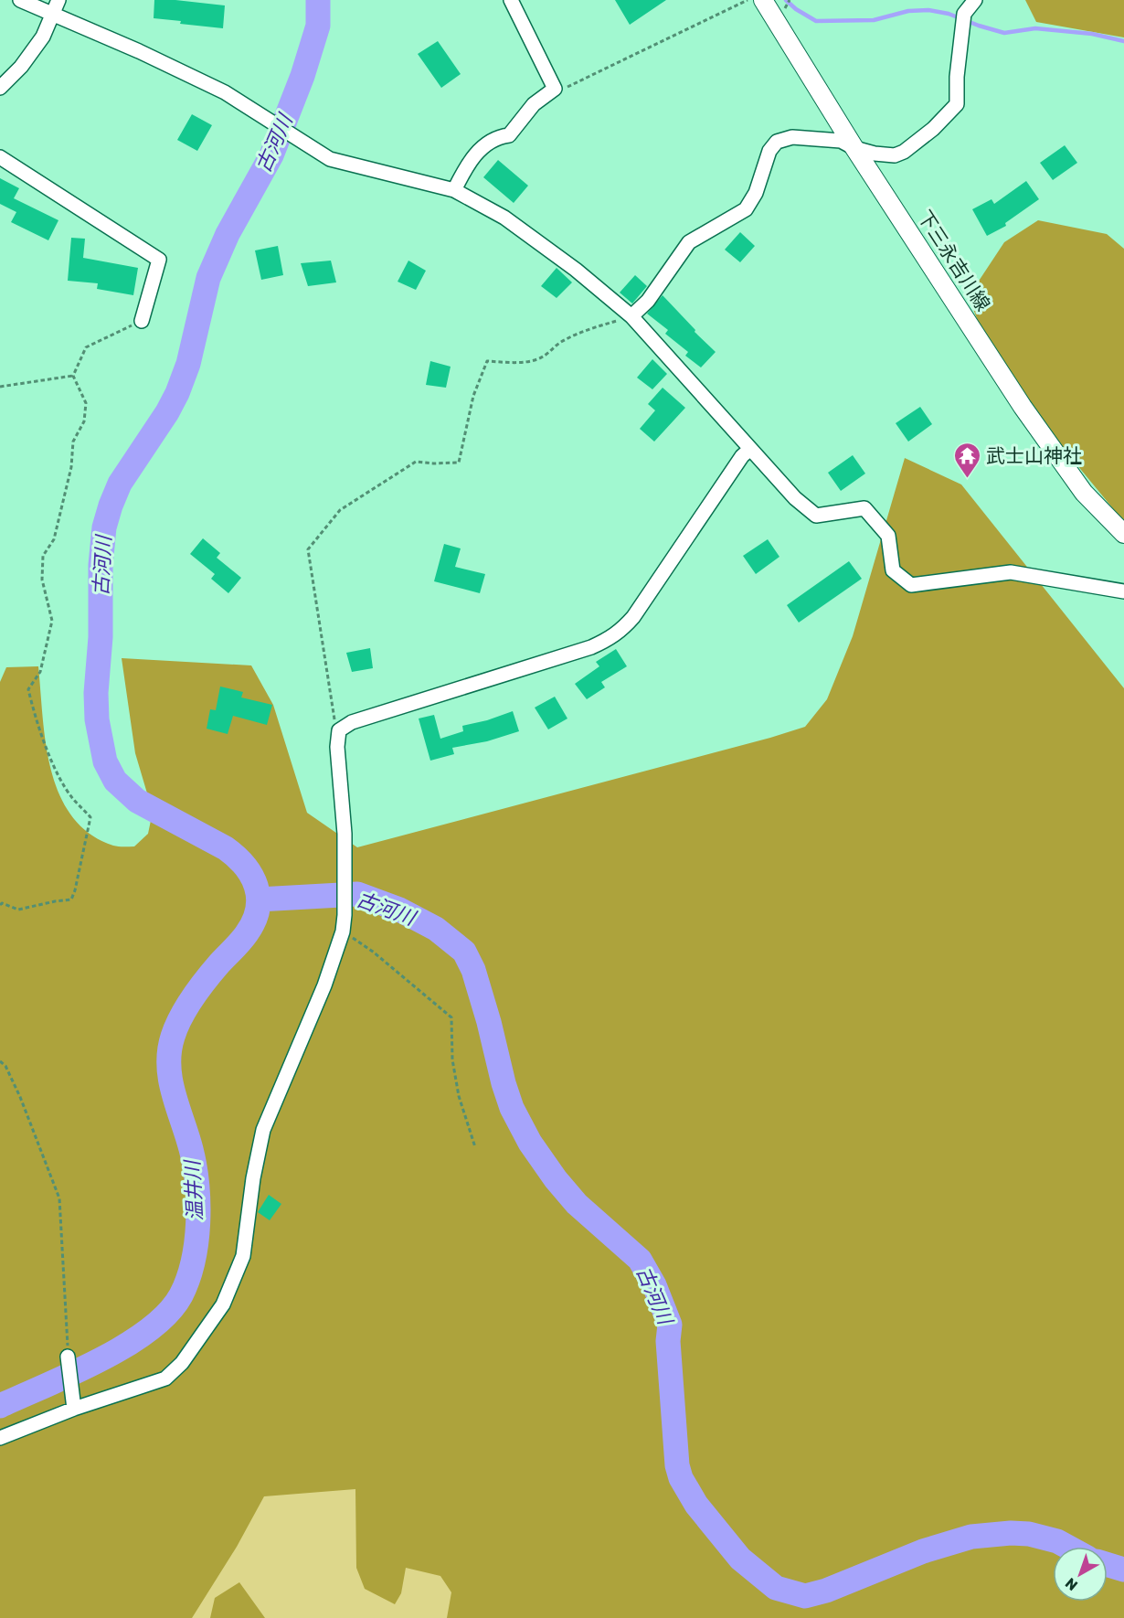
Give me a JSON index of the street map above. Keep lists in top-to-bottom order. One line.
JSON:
{"streets":{"main road":["下三永吉川線"]},"water":["古河川","温井川"],"places":{"temple":["武士山神社"]},"north":"bottom left"}
